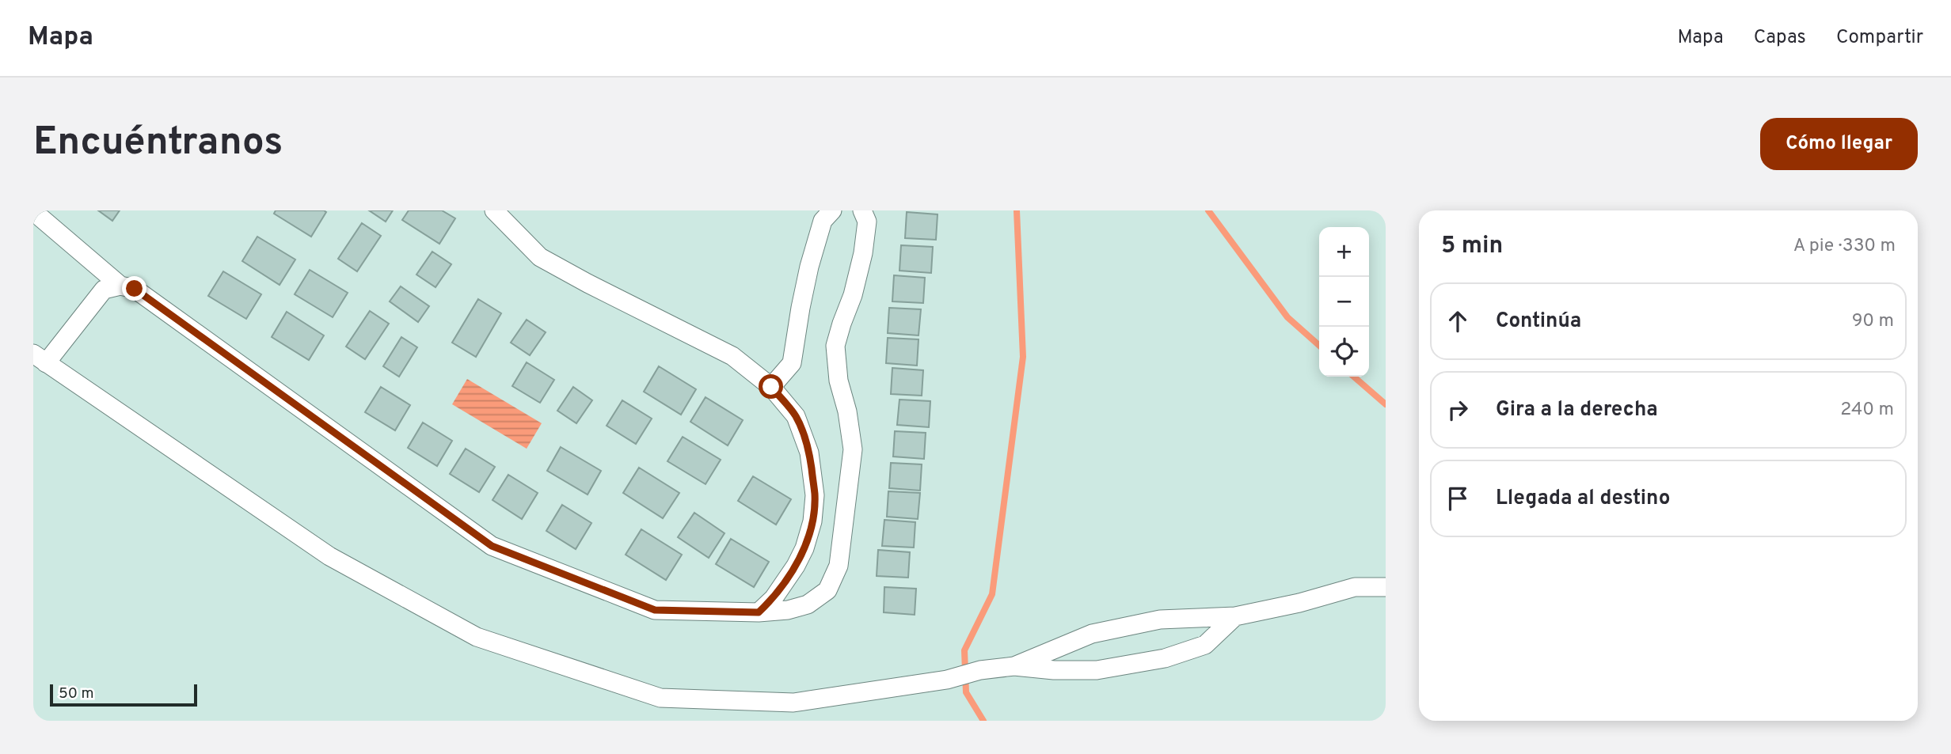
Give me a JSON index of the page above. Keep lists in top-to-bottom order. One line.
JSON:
{"scale_bar":"50 m","page":{"header":"Mapa","nav":["Mapa","Capas","Compartir"],"buttons":"Cómo llegar","title":"Encuéntranos","heading":["5 min","A pie · 330 m"],"map_buttons":["+","−"],"list":[["Continúa","90 m"],["Gira a la derecha","240 m"],"Llegada al destino"],"scale":"50 m"}}
